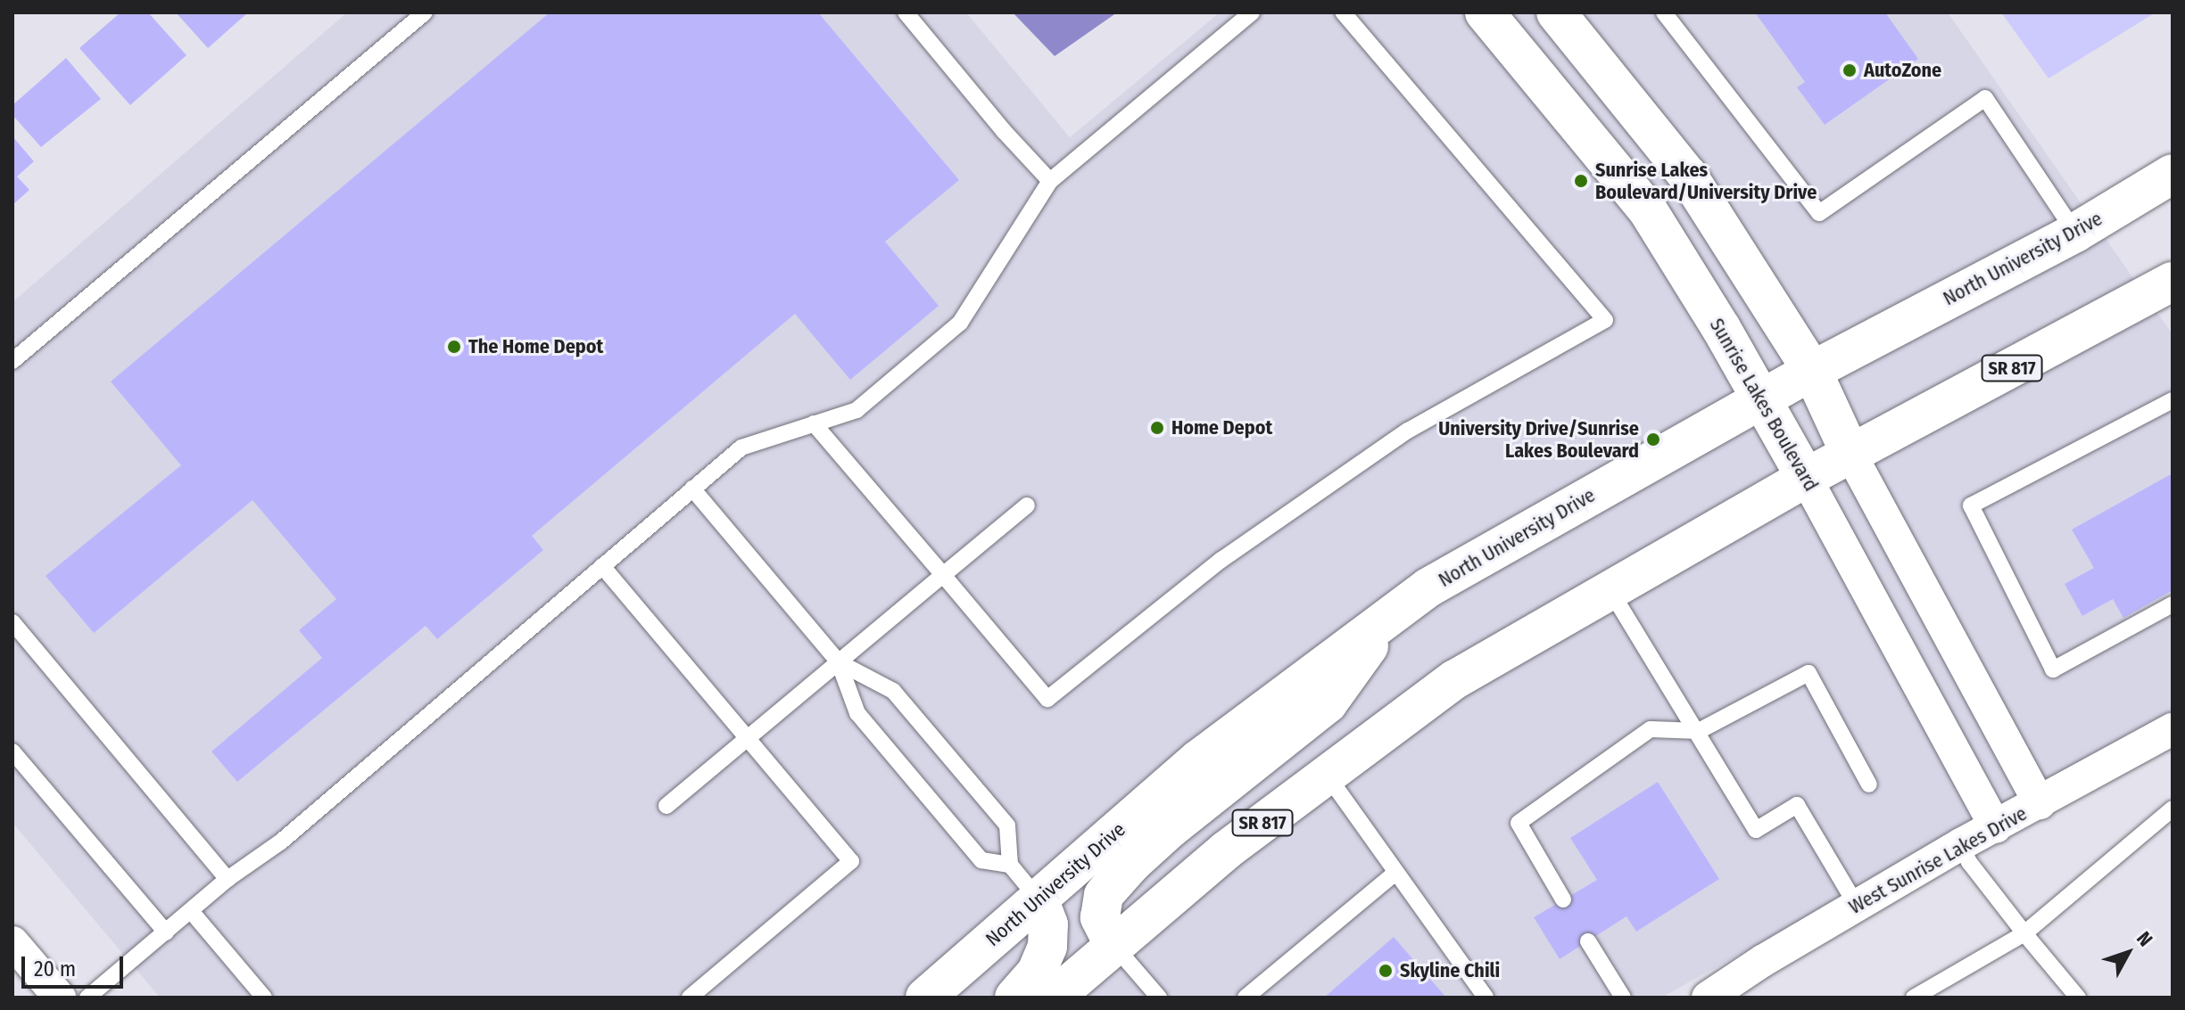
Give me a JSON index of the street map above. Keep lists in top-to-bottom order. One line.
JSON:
{"streets":{"main road":["North University Drive","SR 817","Sunrise Lakes Boulevard"],"street":["West Sunrise Lakes Drive"]},"crossings":[["North University Drive","Sunrise Lakes Boulevard"],["SR 817","Sunrise Lakes Boulevard"],["Sunrise Lakes Boulevard","West Sunrise Lakes Drive"]],"places":["AutoZone","Sunrise Lakes Boulevard/University Drive","The Home Depot","Home Depot","University Drive/Sunrise Lakes Boulevard","Skyline Chili"],"scale_bar":"20 m","north":"top right"}
